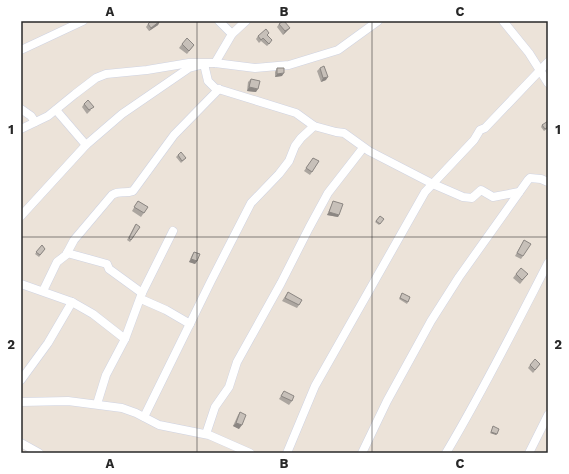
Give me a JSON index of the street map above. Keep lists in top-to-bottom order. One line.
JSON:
{"grid":{"columns":["A","B","C"],"rows":["1","2"]}}
